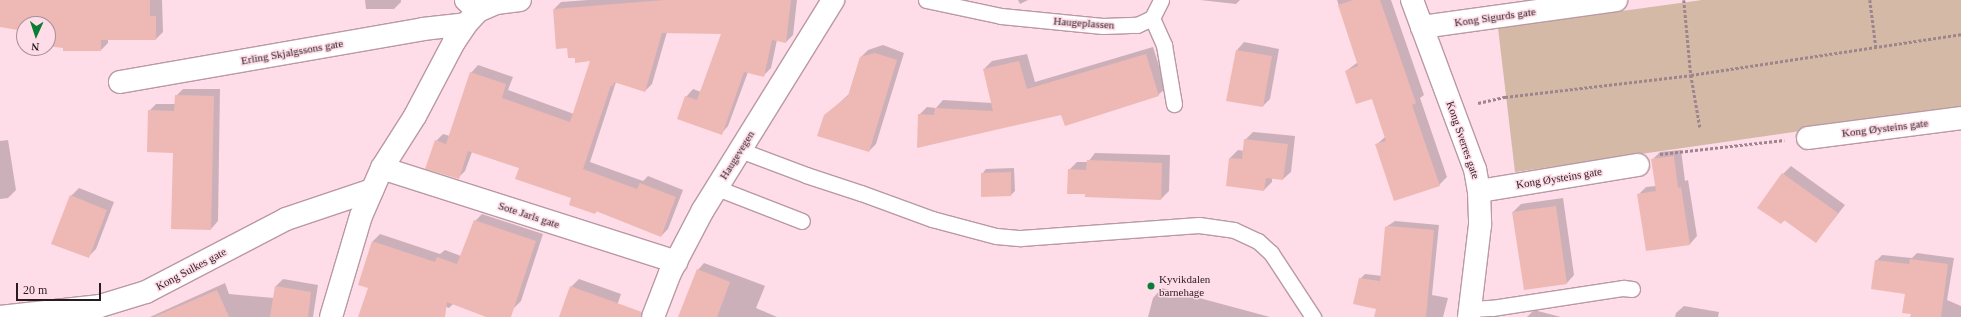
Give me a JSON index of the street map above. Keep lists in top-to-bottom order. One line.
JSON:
{"streets":{"street":["Kong Sigurds gate","Erling Skjalgssons gate","Kong Øysteins gate","Kong Sverres gate","Haugevegen","Sote Jarls gate","Kong Sulkes gate"],"lane":["Haugeplassen"]},"crossings":[["Kong Sigurds gate","Kong Sverres gate"],["Kong Øysteins gate","Kong Sverres gate"],["Haugevegen","Sote Jarls gate"]],"places":["Kyvikdalen barnehage"],"scale_bar":"20 m","north":"bottom"}
